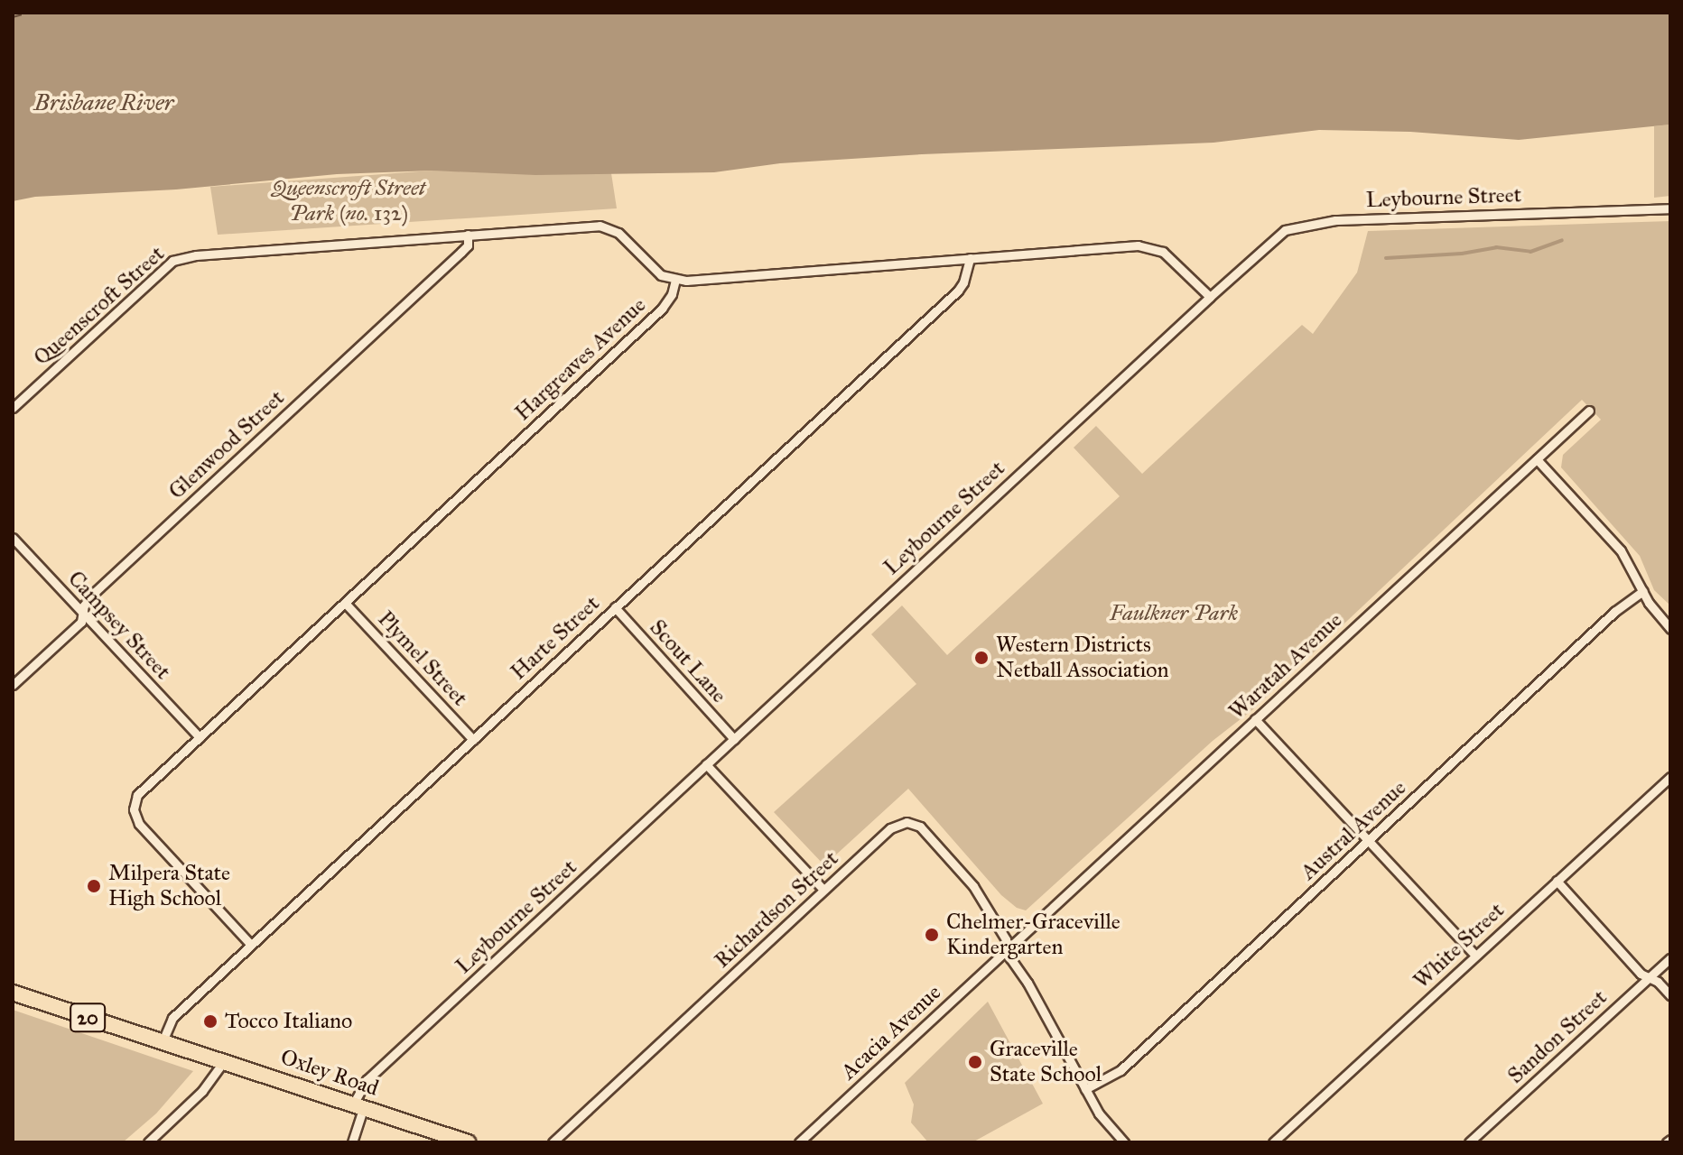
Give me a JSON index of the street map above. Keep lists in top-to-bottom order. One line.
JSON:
{"streets":{"main road":["20","Oxley Road"],"street":["Leybourne Street","Queenscroft Street","Hargreaves Avenue","Glenwood Street","Campsey Street","Harte Street","Plymel Street","Scout Lane","Waratah Avenue","Austral Avenue","Richardson Street","White Street","Acacia Avenue","Sandon Street"]},"crossings":[["Leybourne Street","Scout Lane"],["Leybourne Street","Oxley Road"],["Queenscroft Street","Hargreaves Avenue"],["Queenscroft Street","Glenwood Street"],["Hargreaves Avenue","Campsey Street"],["Hargreaves Avenue","Harte Street"],["Hargreaves Avenue","Plymel Street"],["Glenwood Street","Campsey Street"],["Harte Street","Plymel Street"],["Harte Street","Scout Lane"],["Harte Street","Oxley Road"],["Waratah Avenue","Richardson Street"],["Waratah Avenue","Acacia Avenue"],["Richardson Street","Acacia Avenue"]],"water":["Brisbane River"],"parks":["Queenscroft Street Park (no. 132)","Faulkner Park"],"places":["Western Districts Netball Association","Milpera State High School","Chelmer-Graceville Kindergarten","Tocco Italiano","Graceville State School"]}
